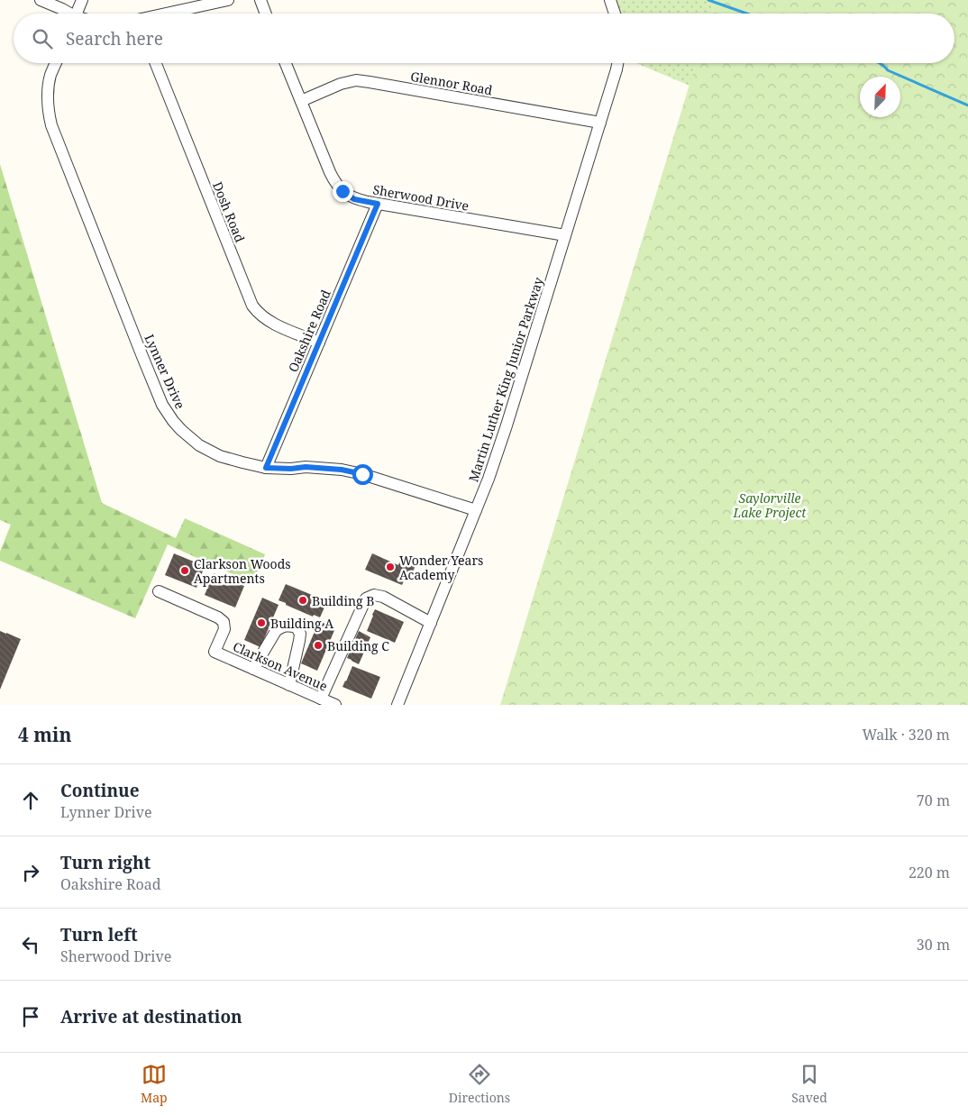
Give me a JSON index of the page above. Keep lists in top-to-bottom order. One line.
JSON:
{"streets":{"street":["Glennor Road","Sherwood Drive","Dosh Road","Oakshire Road","Lynner Drive","Martin Luther King Junior Parkway","Clarkson Avenue"]},"crossings":[["Glennor Road","Sherwood Drive"],["Glennor Road","Martin Luther King Junior Parkway"],["Sherwood Drive","Oakshire Road"],["Sherwood Drive","Martin Luther King Junior Parkway"],["Dosh Road","Oakshire Road"],["Oakshire Road","Lynner Drive"],["Lynner Drive","Martin Luther King Junior Parkway"]],"parks":["Saylorville Lake Project"],"places":["Wonder Years Academy","Clarkson Woods Apartments","Building B","Building A","Building C"],"north":"top right","page":{"search":"Search here","heading":["4 min","Walk · 320 m"],"list":[["Continue","Lynner Drive","70 m"],["Turn right","Oakshire Road","220 m"],["Turn left","Sherwood Drive","30 m"],"Arrive at destination"],"nav":["Map","Directions","Saved"]}}
